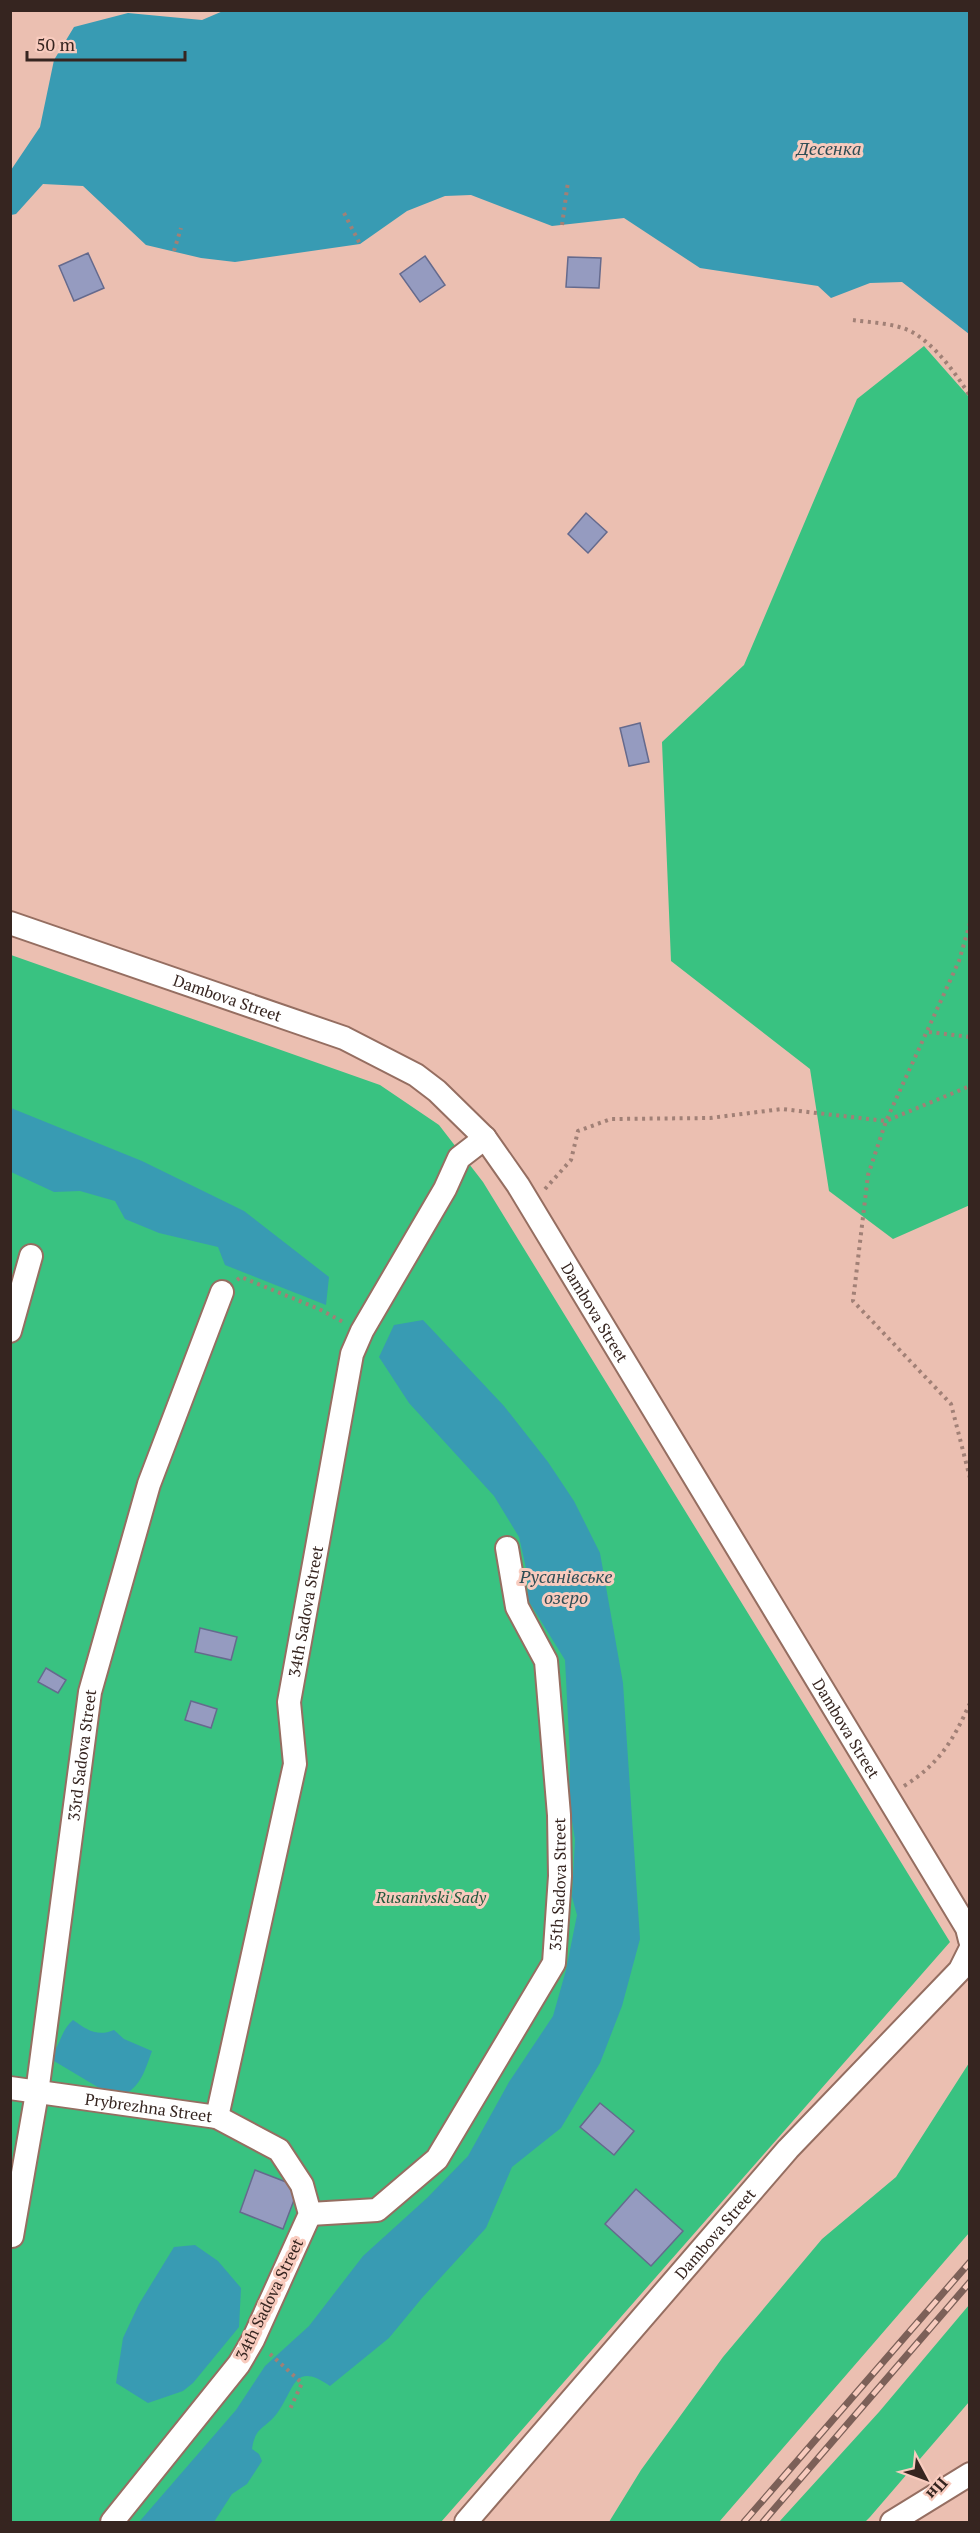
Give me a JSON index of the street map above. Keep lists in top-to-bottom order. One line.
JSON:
{"streets":{"street":["Dambova Street","34th Sadova Street","33rd Sadova Street","35th Sadova Street","Prybrezhna Street"]},"crossings":[["Dambova Street","34th Sadova Street"],["34th Sadova Street","35th Sadova Street"],["34th Sadova Street","Prybrezhna Street"],["33rd Sadova Street","Prybrezhna Street"],["35th Sadova Street","Prybrezhna Street"]],"water":["Десенка","Русанівське озеро"],"parks":["Rusanivski Sady"],"scale_bar":"50 m","north":"bottom right"}
